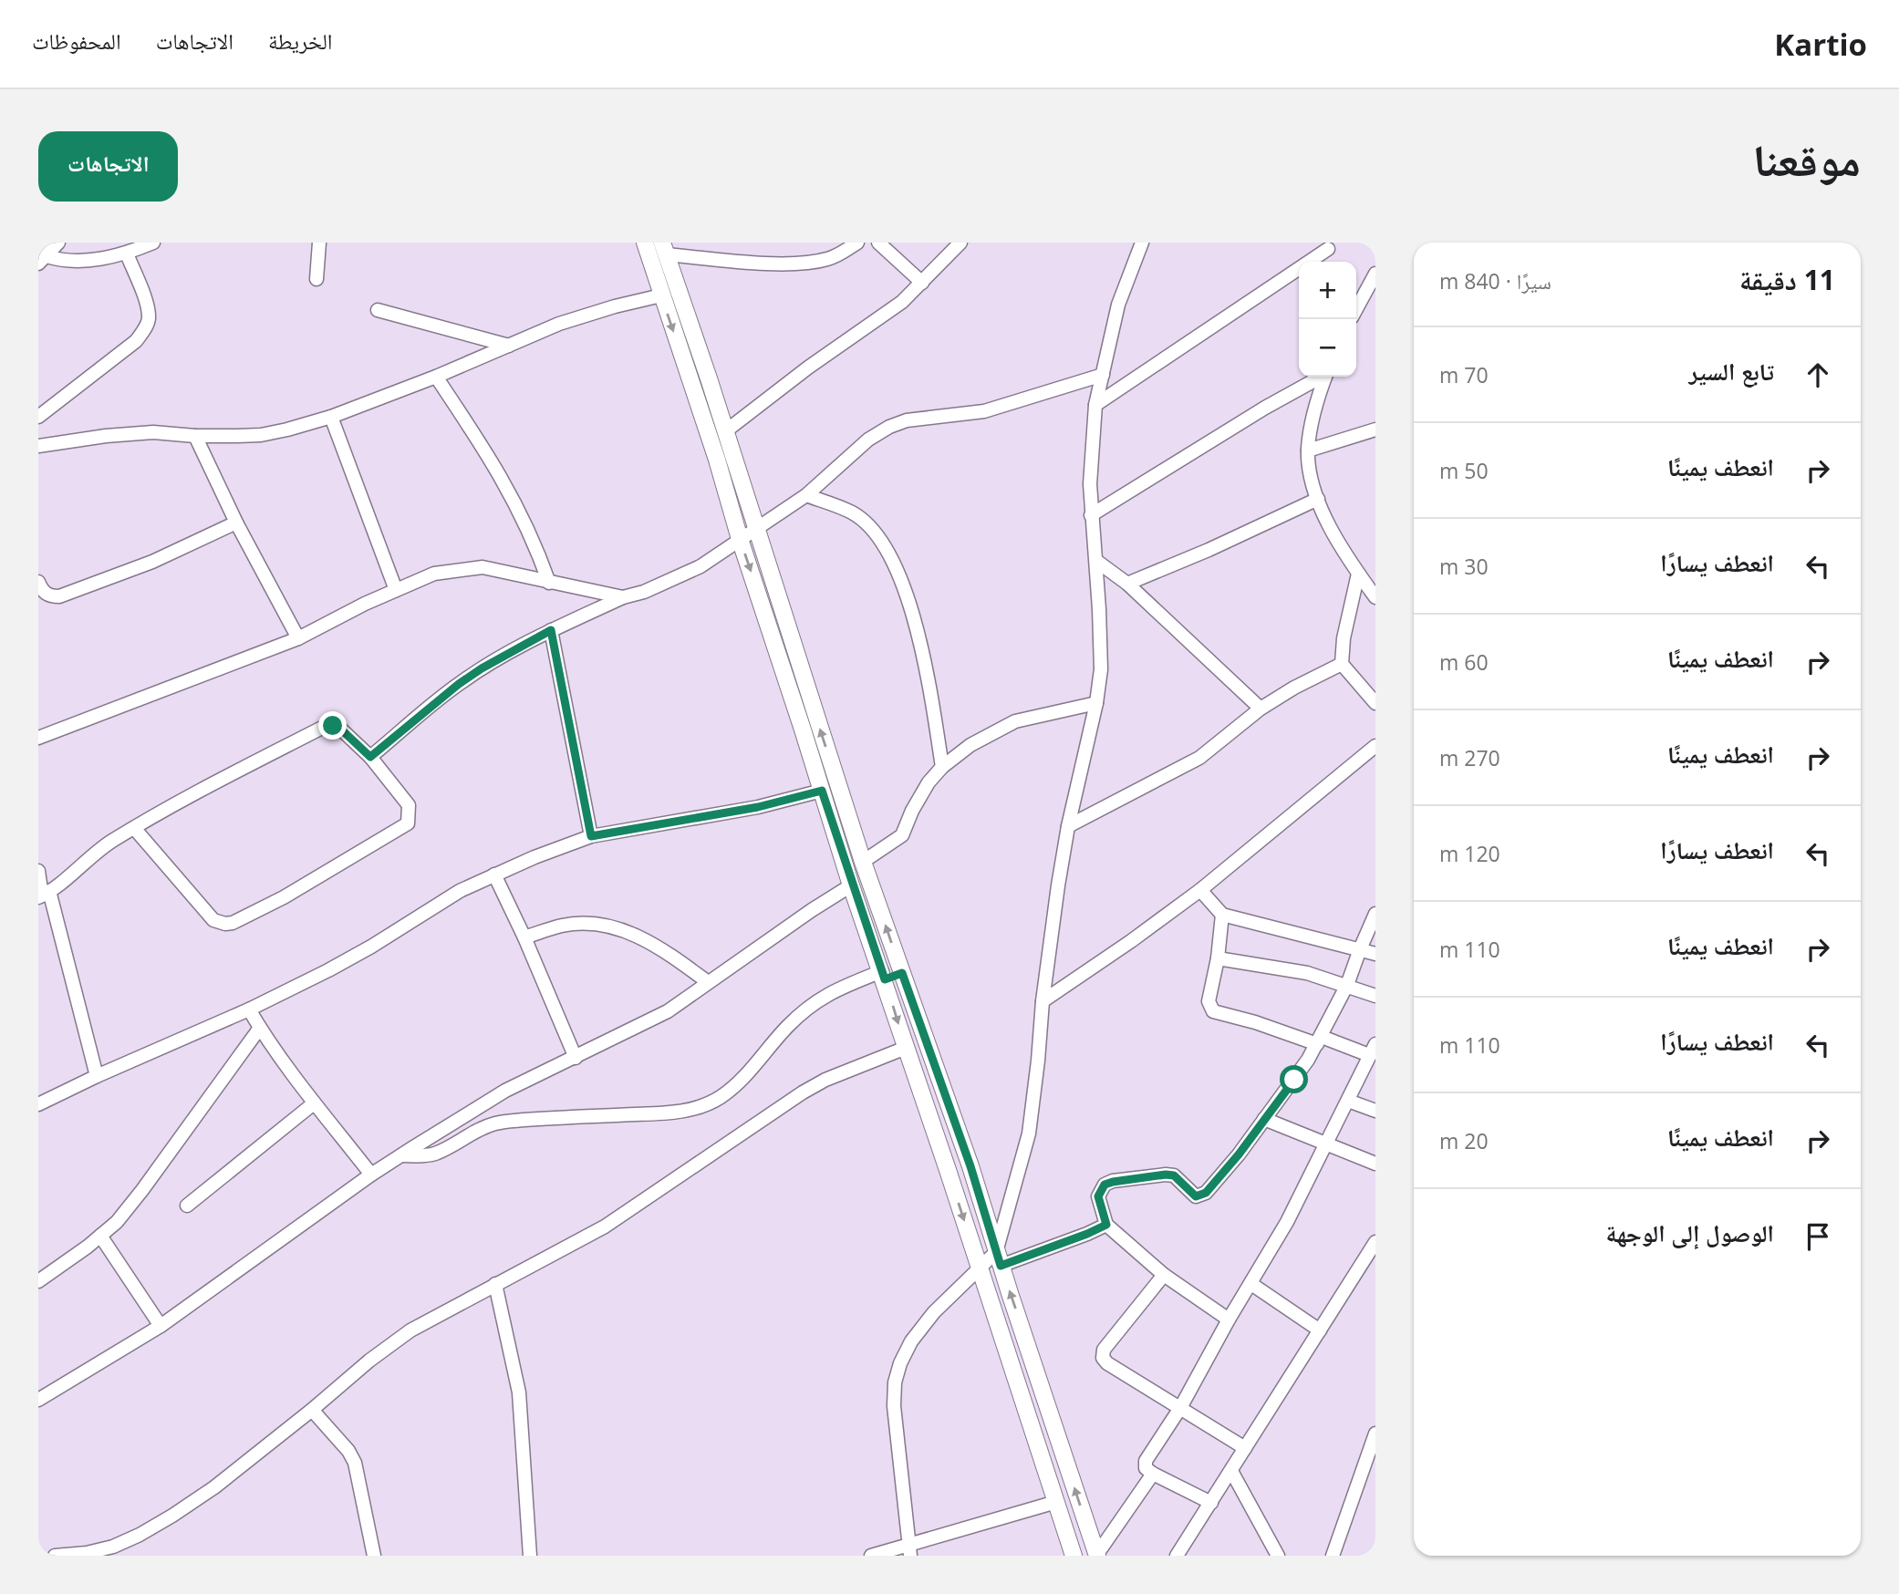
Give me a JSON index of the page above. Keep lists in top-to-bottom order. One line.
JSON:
{"page":{"header":"Kartio","nav":["الخريطة","الاتجاهات","المحفوظات"],"title":"موقعنا","buttons":"الاتجاهات","heading":["11 دقيقة","سيرًا · 840 m"],"map_buttons":["+","−"],"list":[["تابع السير","70 m"],["انعطف يمينًا","50 m"],["انعطف يسارًا","30 m"],["انعطف يمينًا","60 m"],["انعطف يمينًا","270 m"],["انعطف يسارًا","120 m"],["انعطف يمينًا","110 m"],["انعطف يسارًا","110 m"],["انعطف يمينًا","20 m"],"الوصول إلى الوجهة"]}}
